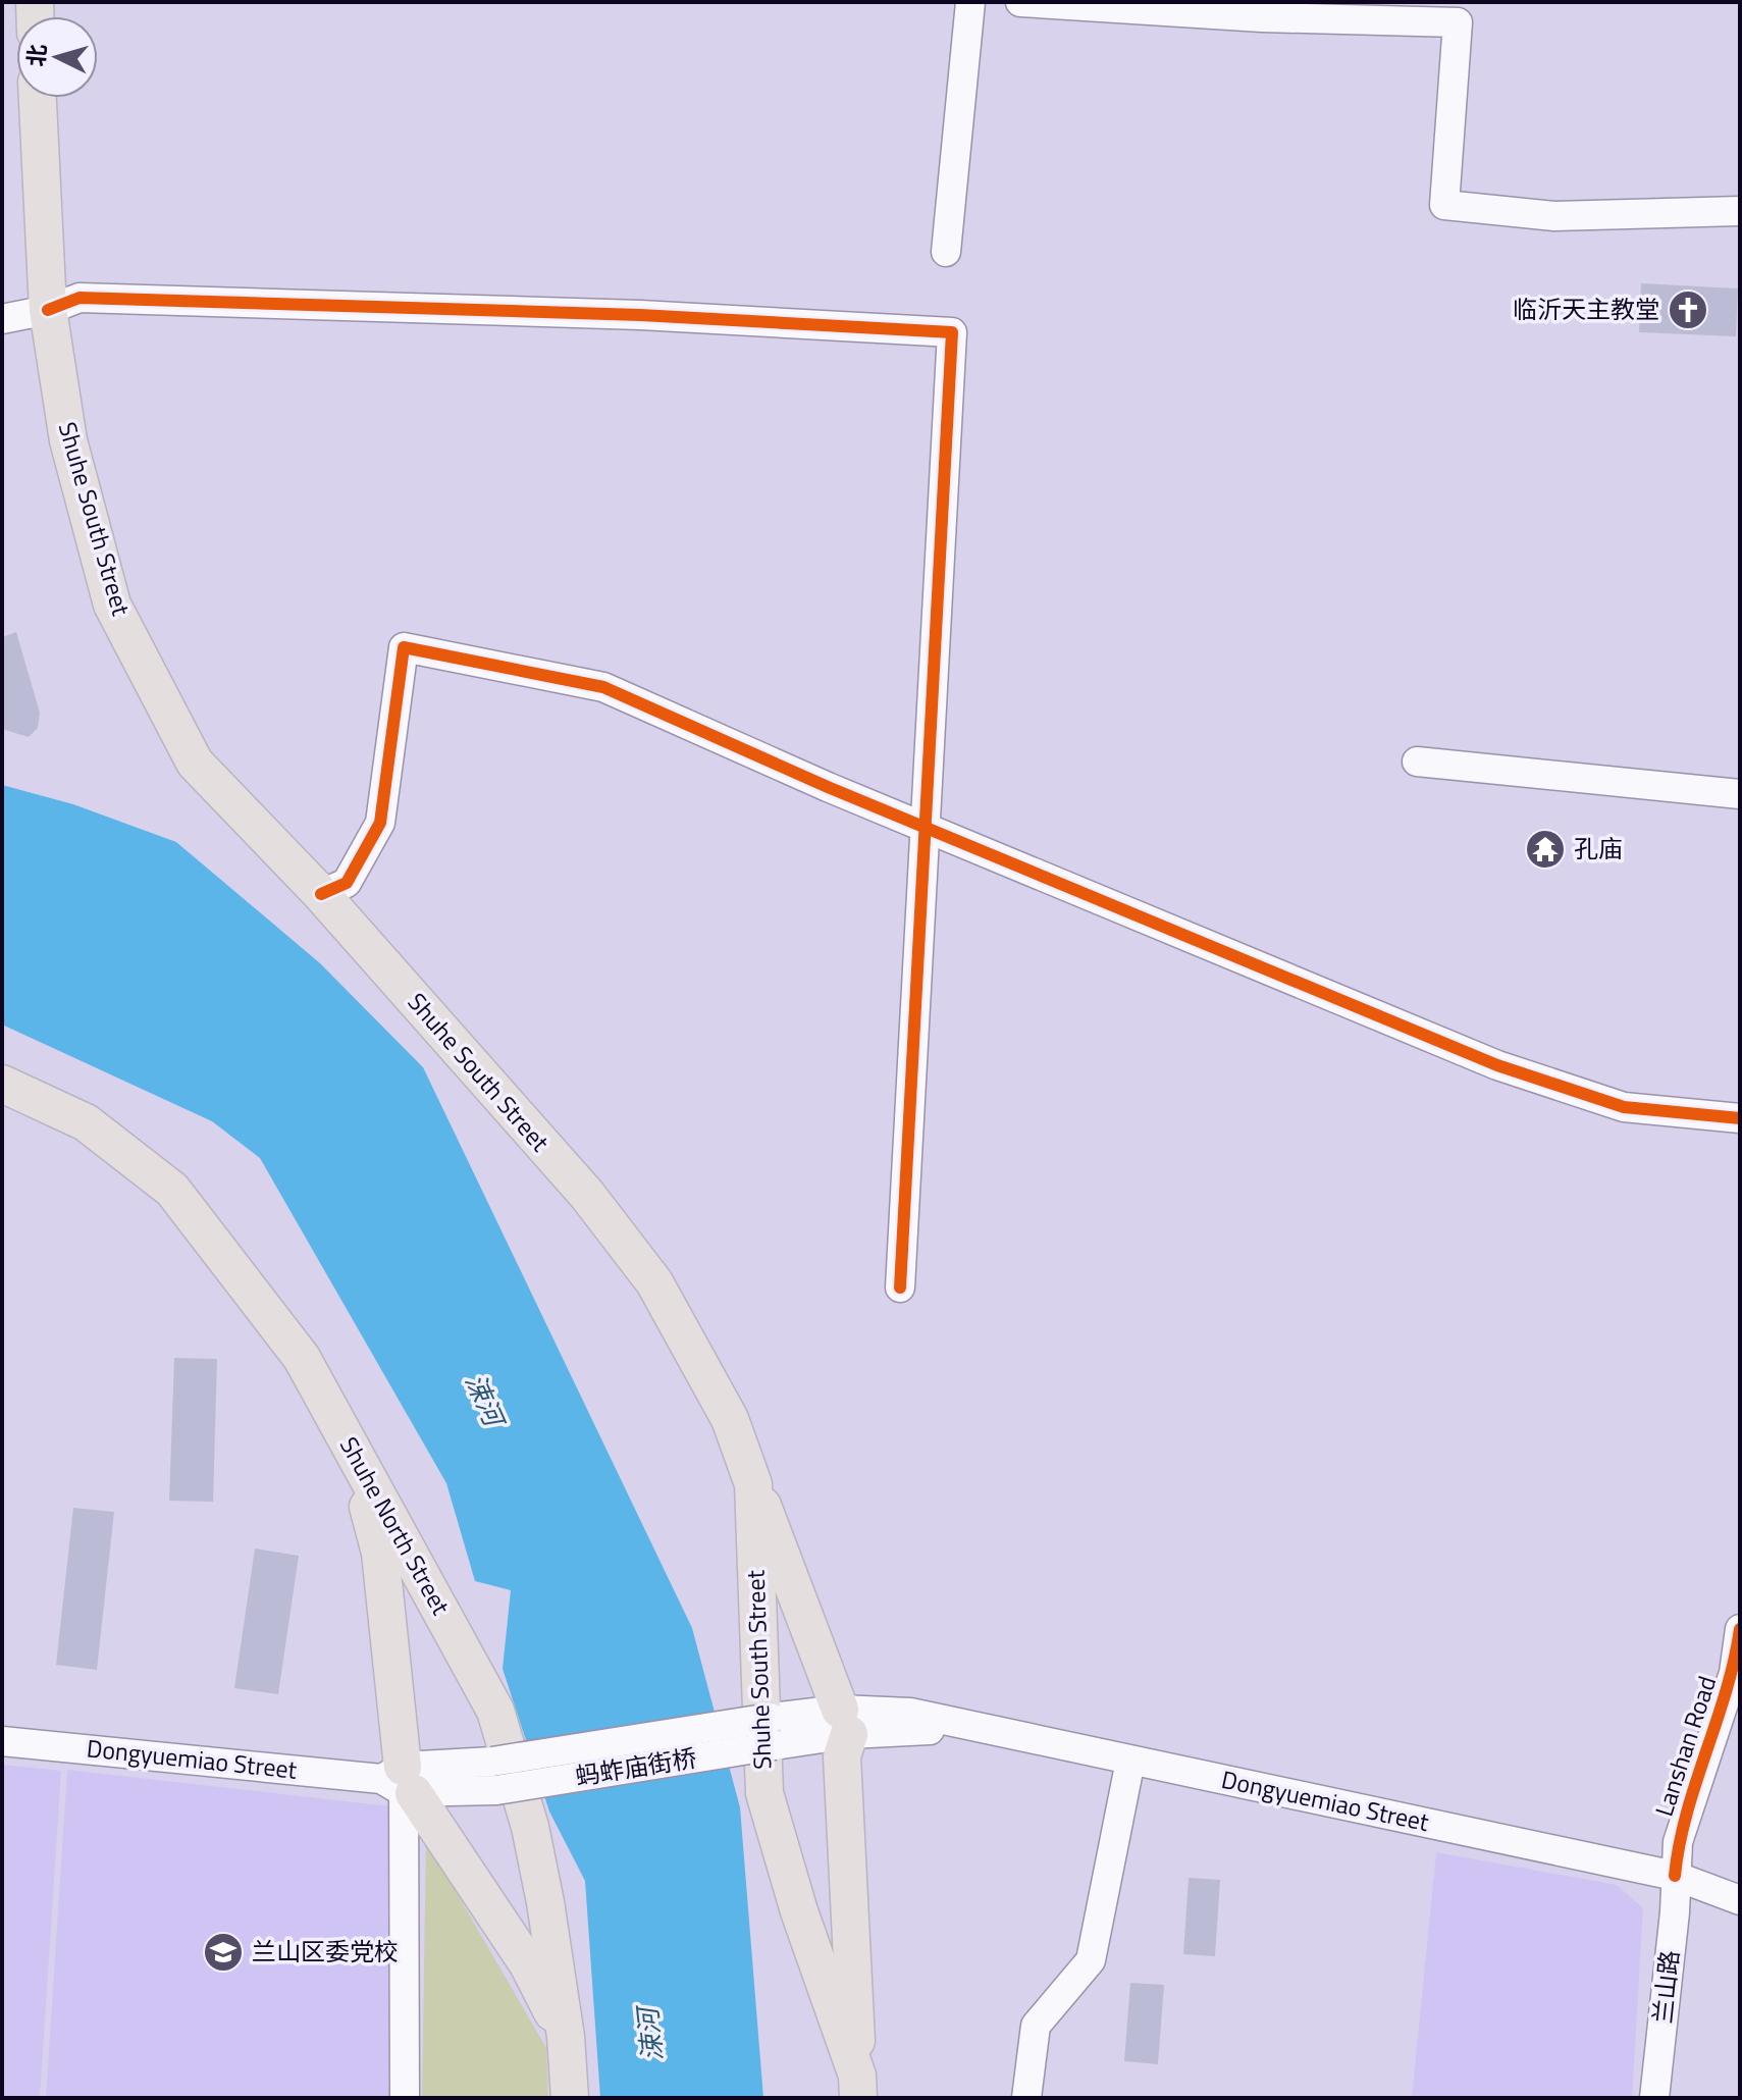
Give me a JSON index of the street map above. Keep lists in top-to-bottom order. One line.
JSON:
{"streets":{"main road":["Shuhe South Street","Shuhe North Street"],"street":["Lanshan Road","Dongyuemiao Street","蚂蚱庙街桥","兰山路"]},"crossings":[["Lanshan Road","Dongyuemiao Street"],["Lanshan Road","兰山路"],["Dongyuemiao Street","蚂蚱庙街桥"],["Dongyuemiao Street","兰山路"]],"water":["涑河"],"places":{"church":["临沂天主教堂"],"temple":["孔庙"],"school or university":["兰山区委党校"]},"north":"left"}
